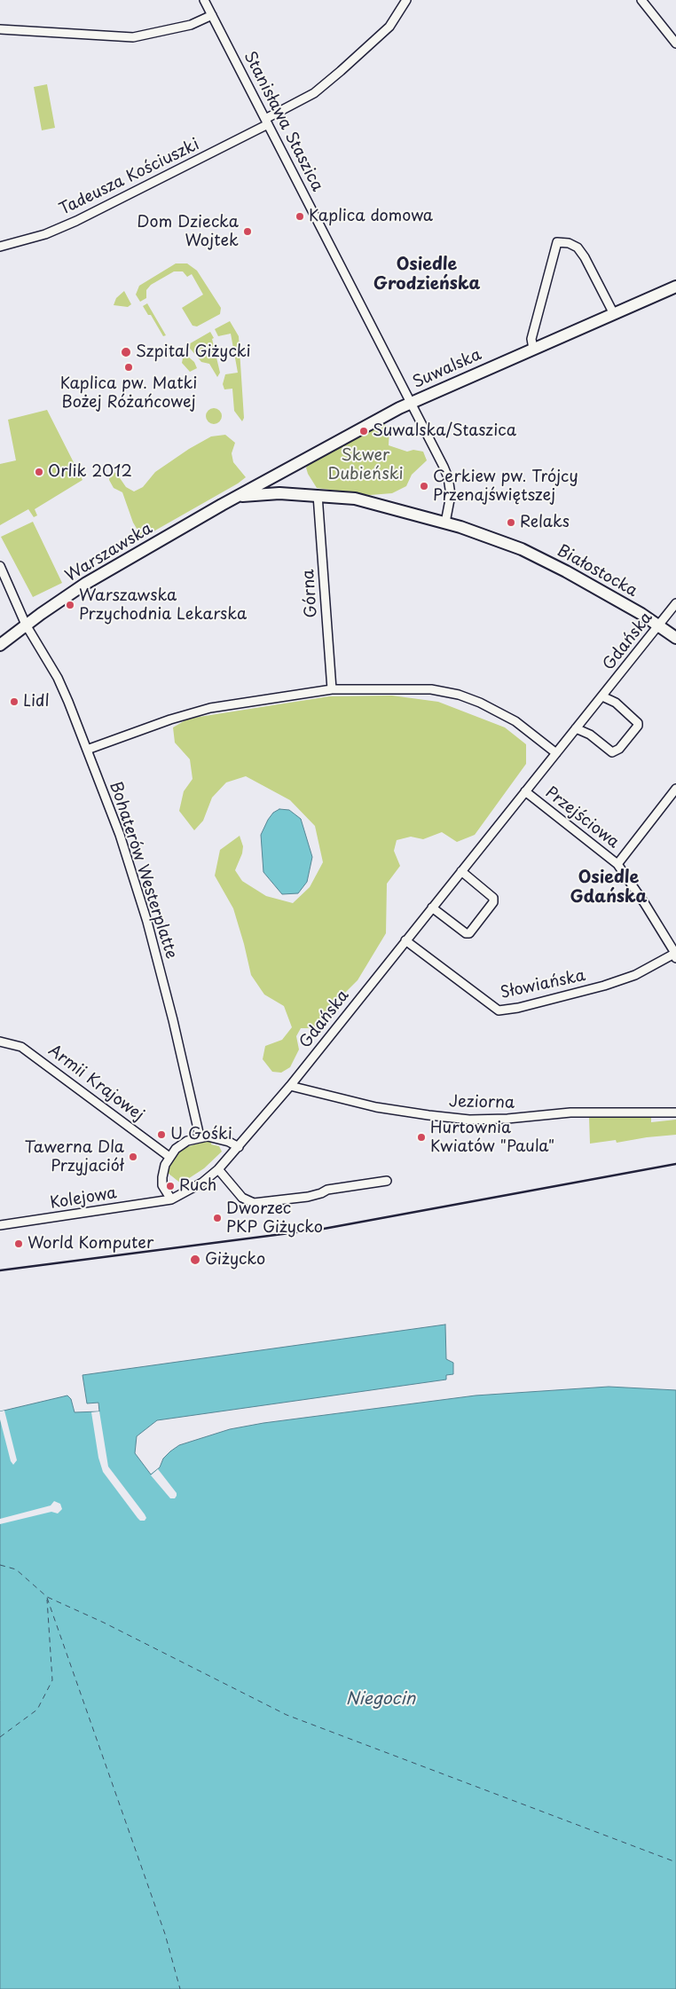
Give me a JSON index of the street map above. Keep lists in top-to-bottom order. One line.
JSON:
{"streets":{"street":["Stanisława Staszica","Tadeusza Kościuszki","Suwalska","Warszawska","Białostocka","Górna","Gdańska","Przejściowa","Bohaterów Westerplatte","Słowiańska","Armii Krajowej","Jeziorna","Kolejowa"]},"crossings":[["Stanisława Staszica","Tadeusza Kościuszki"],["Stanisława Staszica","Suwalska"],["Stanisława Staszica","Białostocka"],["Suwalska","Warszawska"],["Suwalska","Białostocka"],["Warszawska","Białostocka"],["Warszawska","Bohaterów Westerplatte"],["Białostocka","Górna"],["Białostocka","Gdańska"],["Gdańska","Przejściowa"],["Gdańska","Słowiańska"],["Gdańska","Jeziorna"],["Gdańska","Kolejowa"],["Przejściowa","Słowiańska"]],"districts":["Osiedle Grodzieńska","Osiedle Gdańska"],"water":["Niegocin"],"parks":["Skwer Dubieński"],"places":["Kaplica domowa","Dom Dziecka Wojtek","Szpital Giżycki","Kaplica pw. Matki Bożej Różańcowej","Suwalska/Staszica","Orlik 2012","Cerkiew pw. Trójcy Przenajświętszej","Relaks","Warszawska Przychodnia Lekarska","Lidl","U Gośki","Hurtownia Kwiatów \"Paula\"","Tawerna Dla Przyjaciół","Ruch","Dworzec PKP Giżycko","World Komputer","Giżycko"]}
